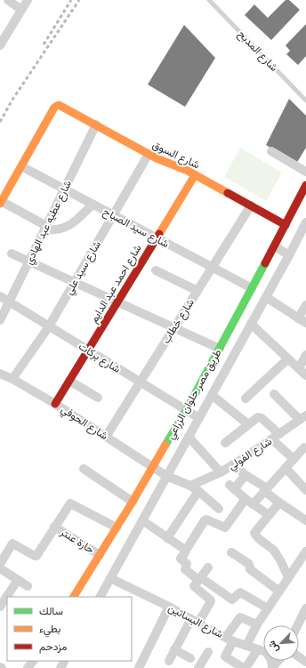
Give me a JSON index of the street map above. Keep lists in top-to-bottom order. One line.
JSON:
{"streets":{"street":["شارع السوق","شارع عطيه عبد الهادي","شارع سيد الصباح","شارع سيد علي","شارع احمد عبد الدايم","شارع خطاب","شارع بركات","طريق مصر حلوان الزراعي","شارع الحوفي","شارع الفولي","حارة عنتر","شارع البساتين"],"lane":["شارع المدبح"]},"crossings":[["شارع السوق","شارع عطيه عبد الهادي"],["شارع السوق","شارع سيد الصباح"],["شارع السوق","شارع سيد علي"],["شارع السوق","شارع احمد عبد الدايم"],["شارع السوق","شارع خطاب"],["شارع السوق","طريق مصر حلوان الزراعي"],["شارع عطيه عبد الهادي","شارع سيد الصباح"],["شارع عطيه عبد الهادي","شارع بركات"],["شارع سيد الصباح","شارع سيد علي"],["شارع سيد الصباح","شارع احمد عبد الدايم"],["شارع سيد الصباح","شارع خطاب"],["شارع سيد الصباح","طريق مصر حلوان الزراعي"],["شارع سيد علي","شارع بركات"],["شارع سيد علي","شارع الحوفي"],["شارع احمد عبد الدايم","شارع بركات"],["شارع احمد عبد الدايم","شارع الحوفي"],["شارع خطاب","شارع بركات"],["شارع خطاب","شارع الحوفي"],["شارع بركات","طريق مصر حلوان الزراعي"],["طريق مصر حلوان الزراعي","شارع الحوفي"],["طريق مصر حلوان الزراعي","حارة عنتر"],["طريق مصر حلوان الزراعي","شارع البساتين"],["شارع الحوفي","شارع الفولي"]],"legend":["سالك","بطيء","مزدحم"],"north":"bottom left"}
